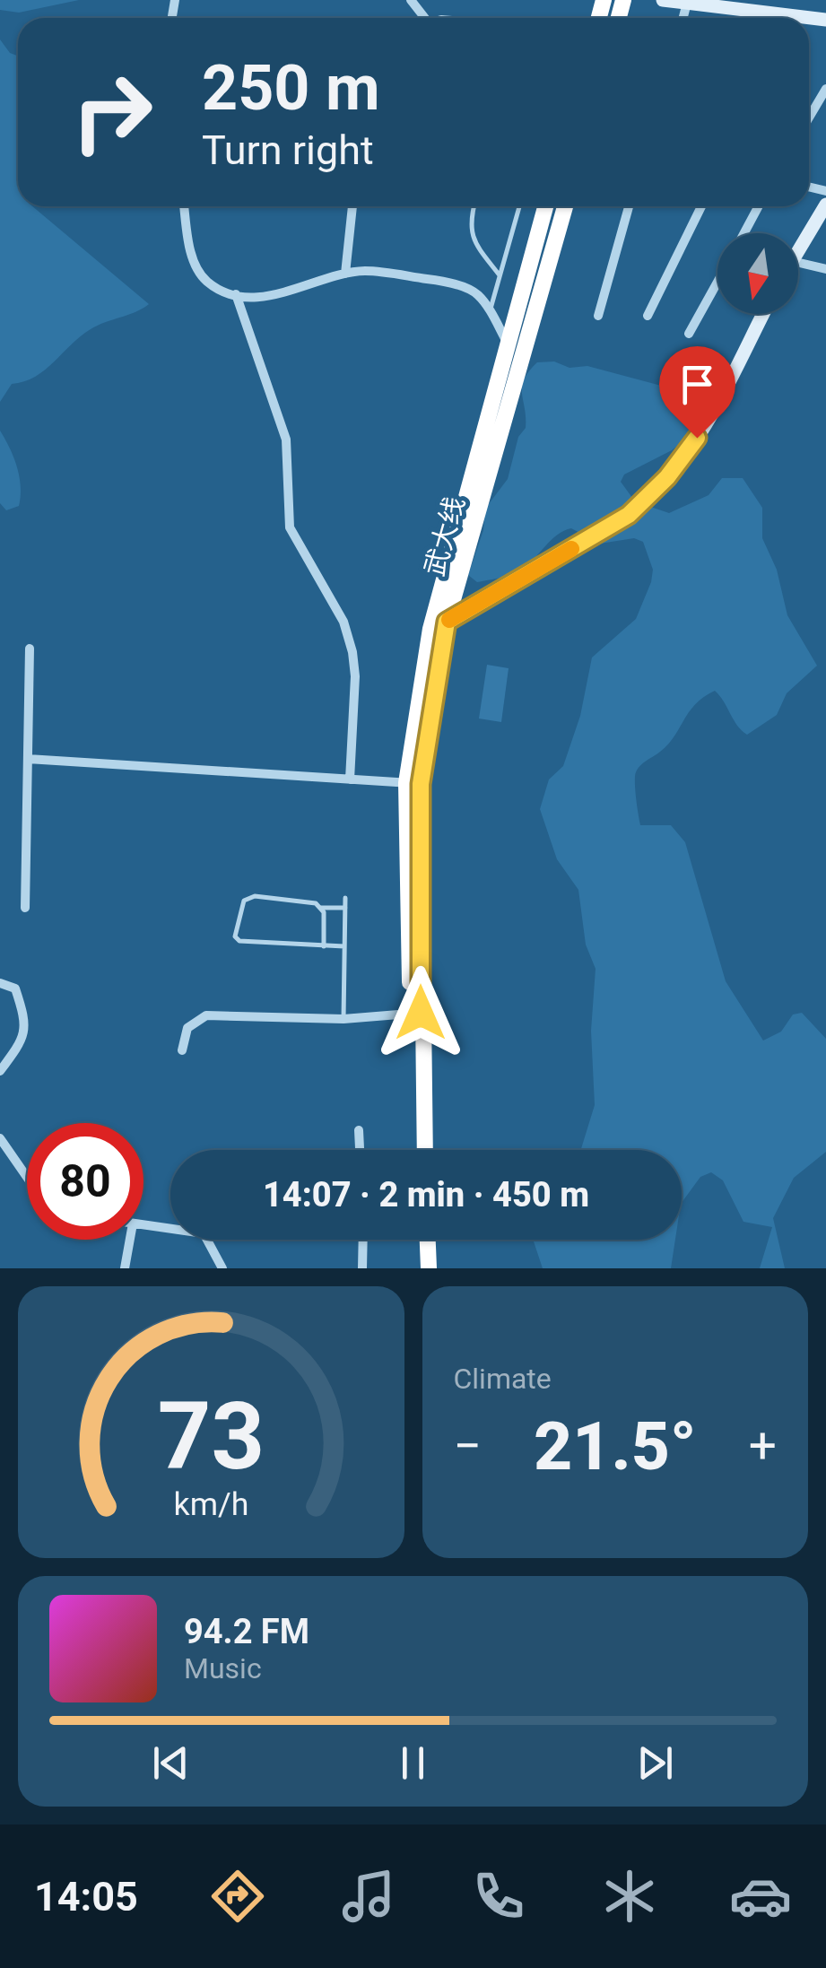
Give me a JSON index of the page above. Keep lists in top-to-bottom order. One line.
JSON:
{"streets":{"highway":["武大线"]},"north":"bottom","page":{"turn":["250 m","Turn right"],"limit":"80","trip":"14:07 · 2 min · 450 m","tile":"Climate","heat":["−","21.5°","+"],"song":["94.2 FM","Music"],"tabs":"14:05","gauge":["73","km/h"]}}
